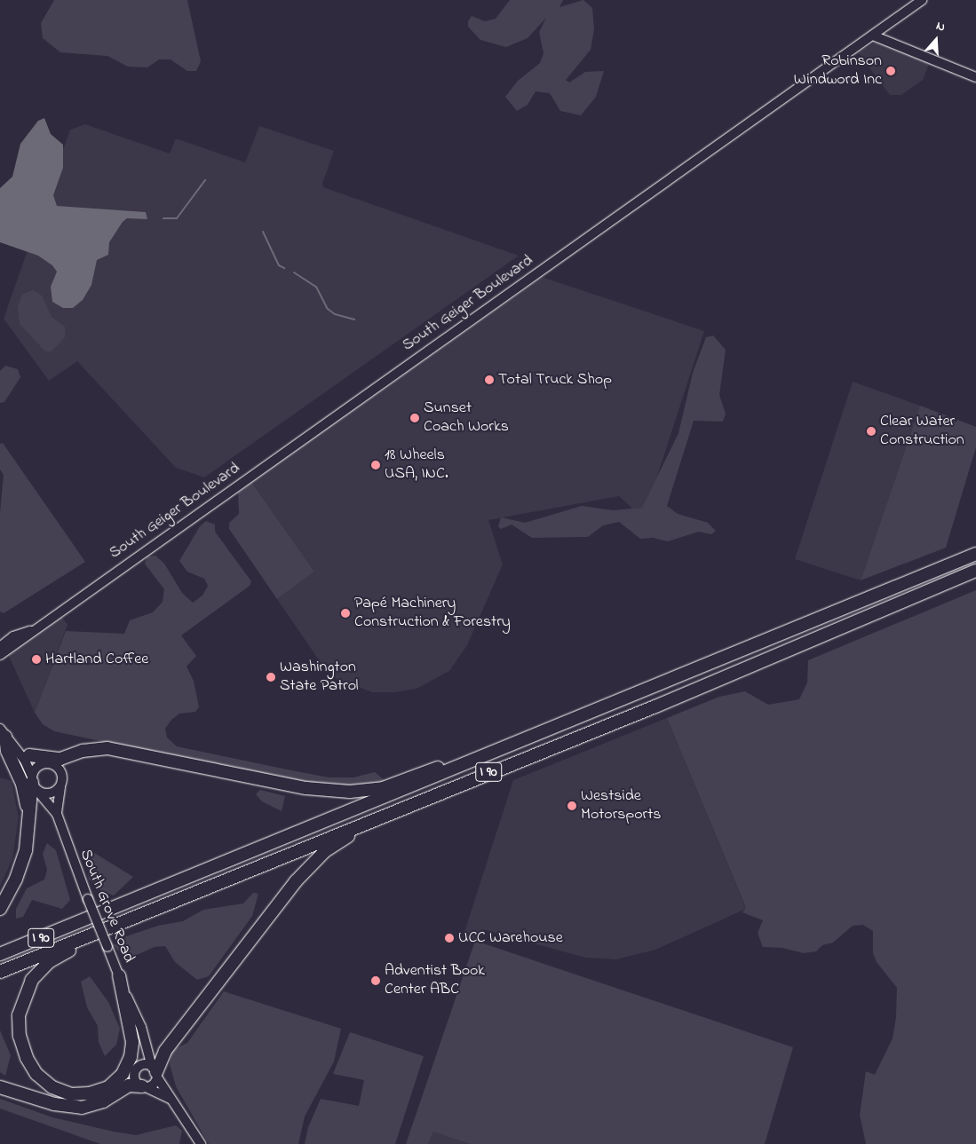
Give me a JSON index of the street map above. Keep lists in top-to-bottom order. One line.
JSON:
{"streets":{"highway":["I 90"],"street":["South Geiger Boulevard","South Grove Road"]},"places":["Robinson Windword Inc","Total Truck Shop","Sunset Coach Works","Clear Water Construction","18 Wheels USA, INC.","Papé Machinery Construction & Forestry","Hartland Coffee","Washington State Patrol","Westside Motorsports","UCC Warehouse","Adventist Book Center ABC"],"north":"top"}
